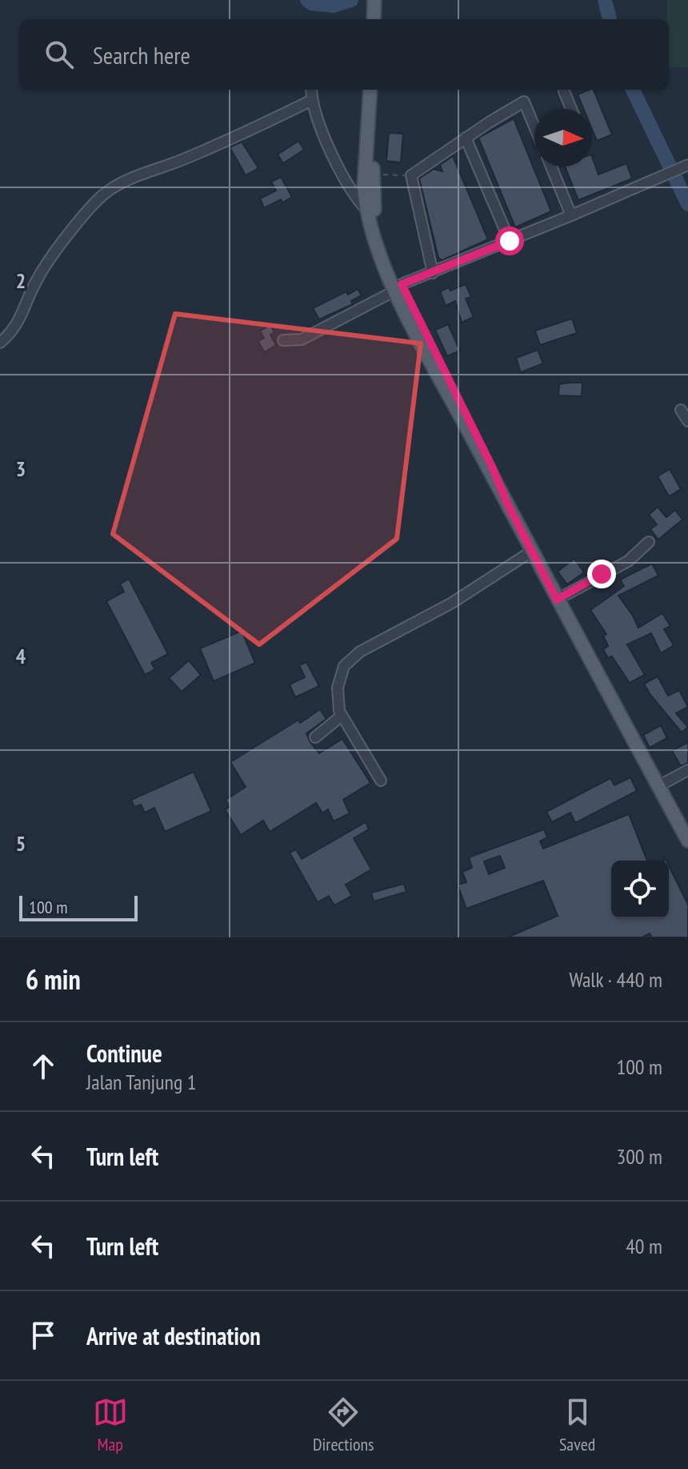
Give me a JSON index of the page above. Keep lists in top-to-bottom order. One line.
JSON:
{"scale_bar":"100 m","north":"right","page":{"search":"Search here","scale":"100 m","heading":["6 min","Walk · 440 m"],"list":[["Continue","Jalan Tanjung 1","100 m"],["Turn left","300 m"],["Turn left","40 m"],"Arrive at destination"],"nav":["Map","Directions","Saved"]},"grid":{"rows":["2","3","4","5"]}}
